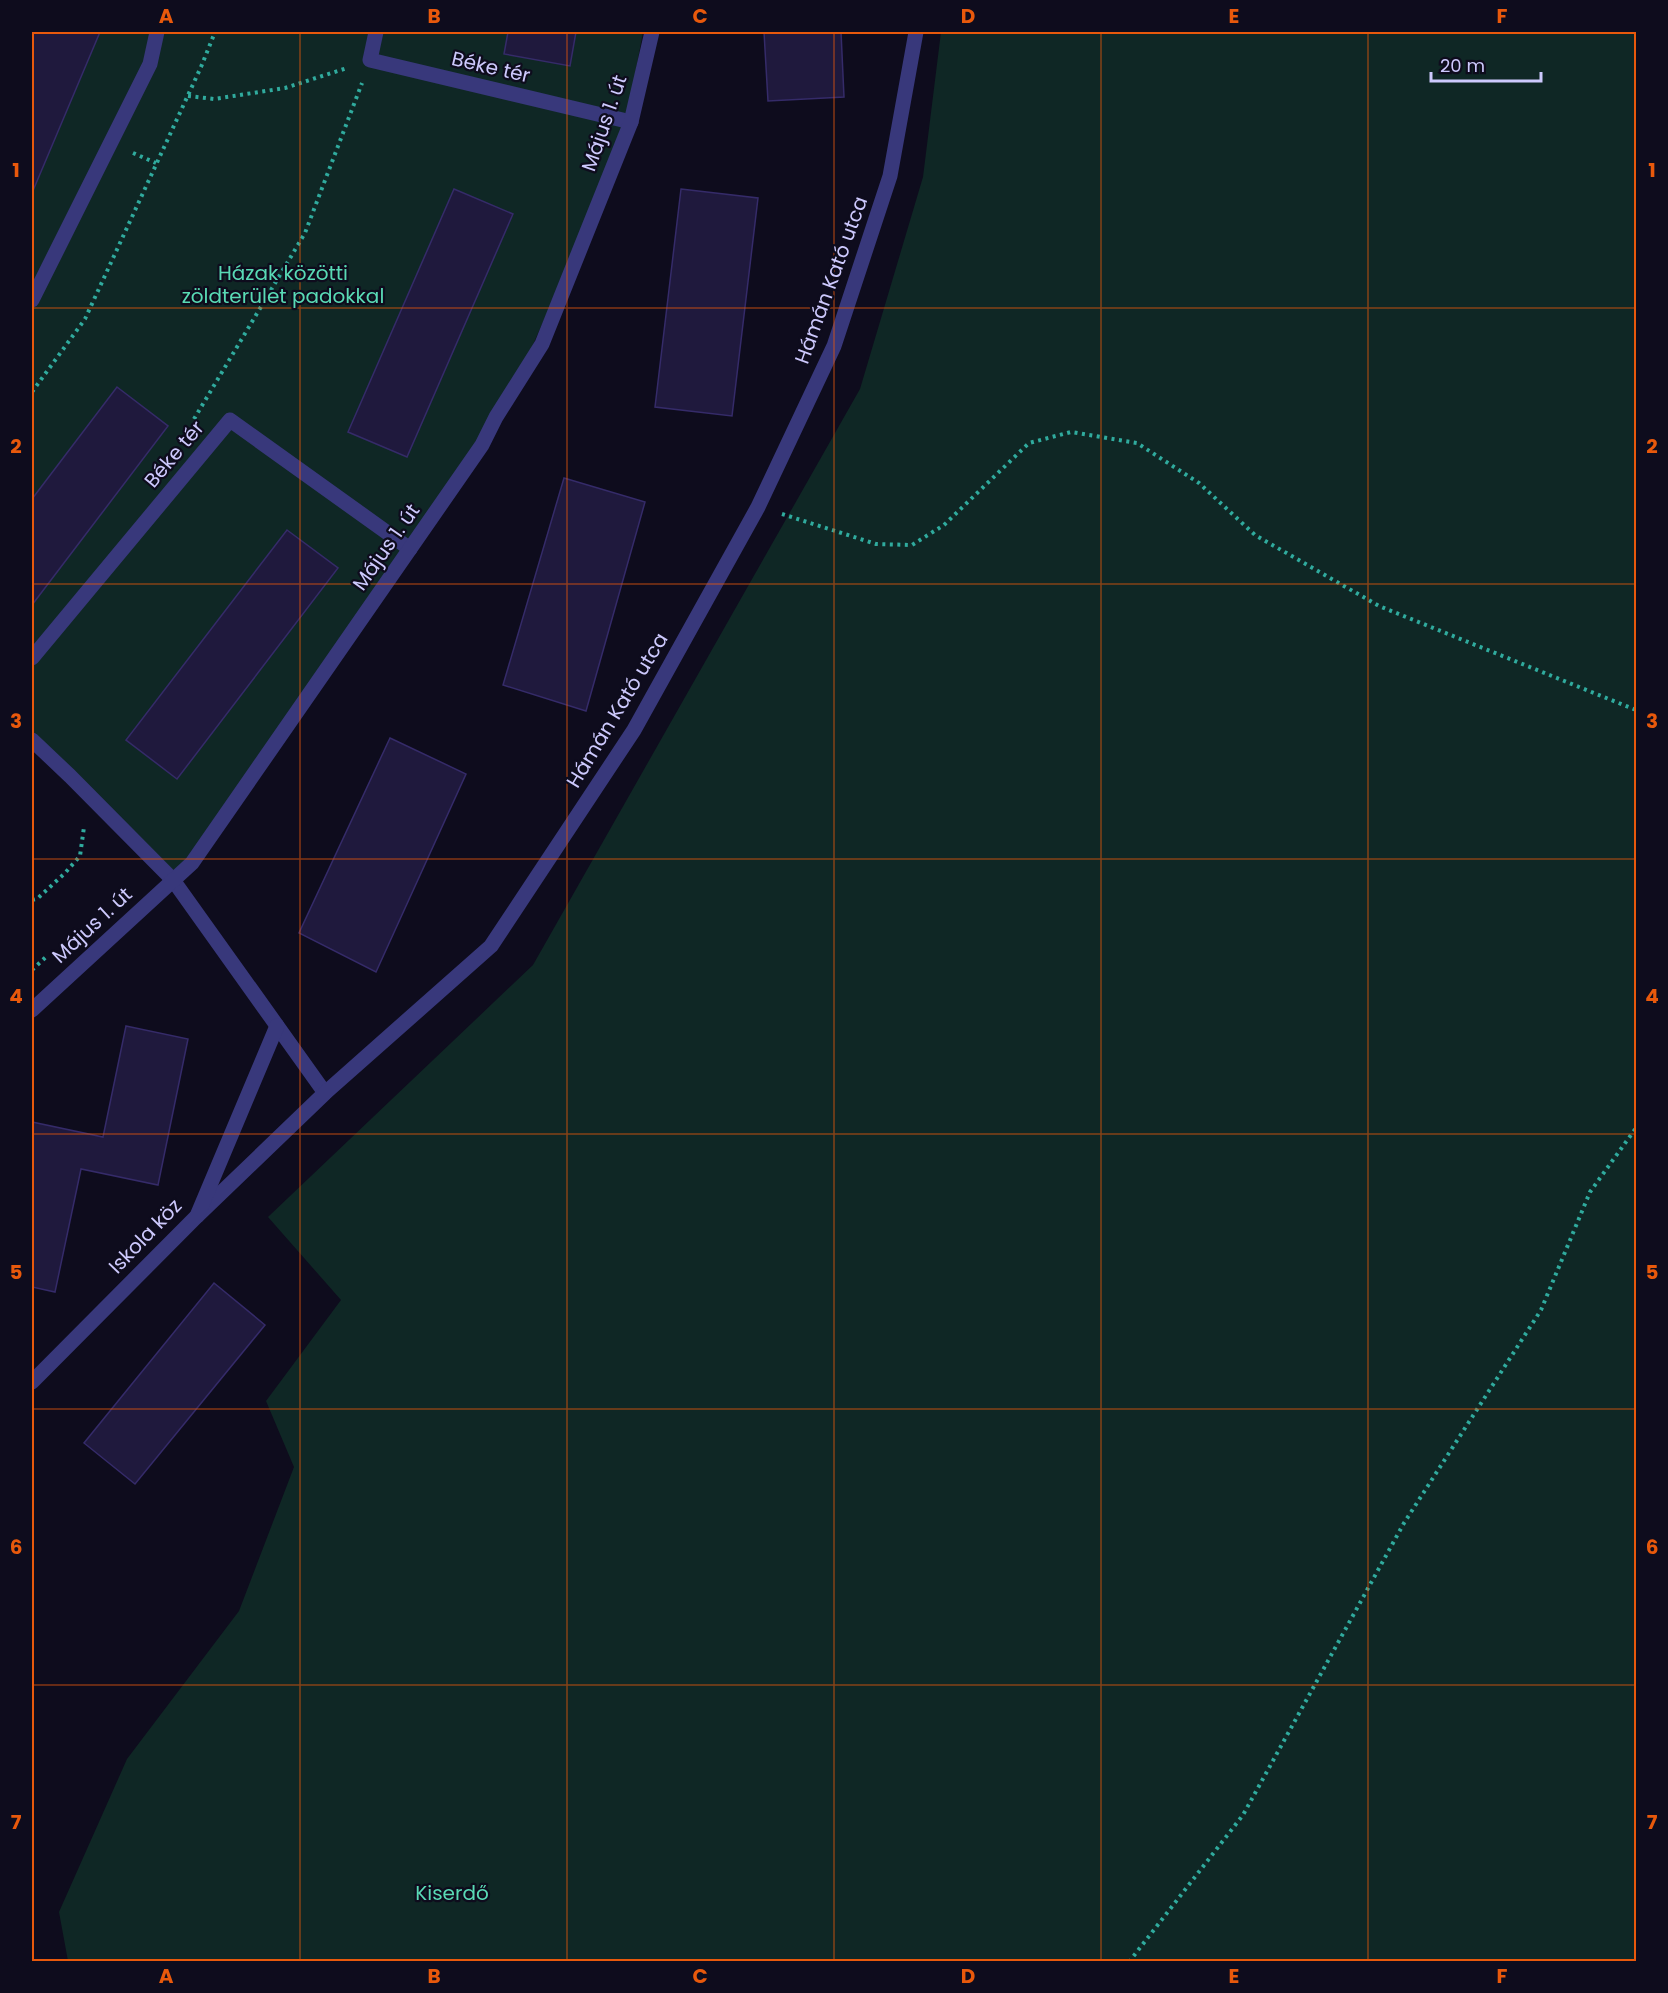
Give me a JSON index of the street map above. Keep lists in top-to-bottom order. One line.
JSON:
{"streets":{"street":["Béke tér","Május 1. út","Hámán Kató utca","Iskola köz"]},"crossings":[["Béke tér","Május 1. út"],["Hámán Kató utca","Iskola köz"]],"parks":["Házak közötti zöldterület padokkal","Kiserdő"],"scale_bar":"20 m","grid":{"columns":["A","B","C","D","E","F"],"rows":["1","2","3","4","5","6","7"]}}
